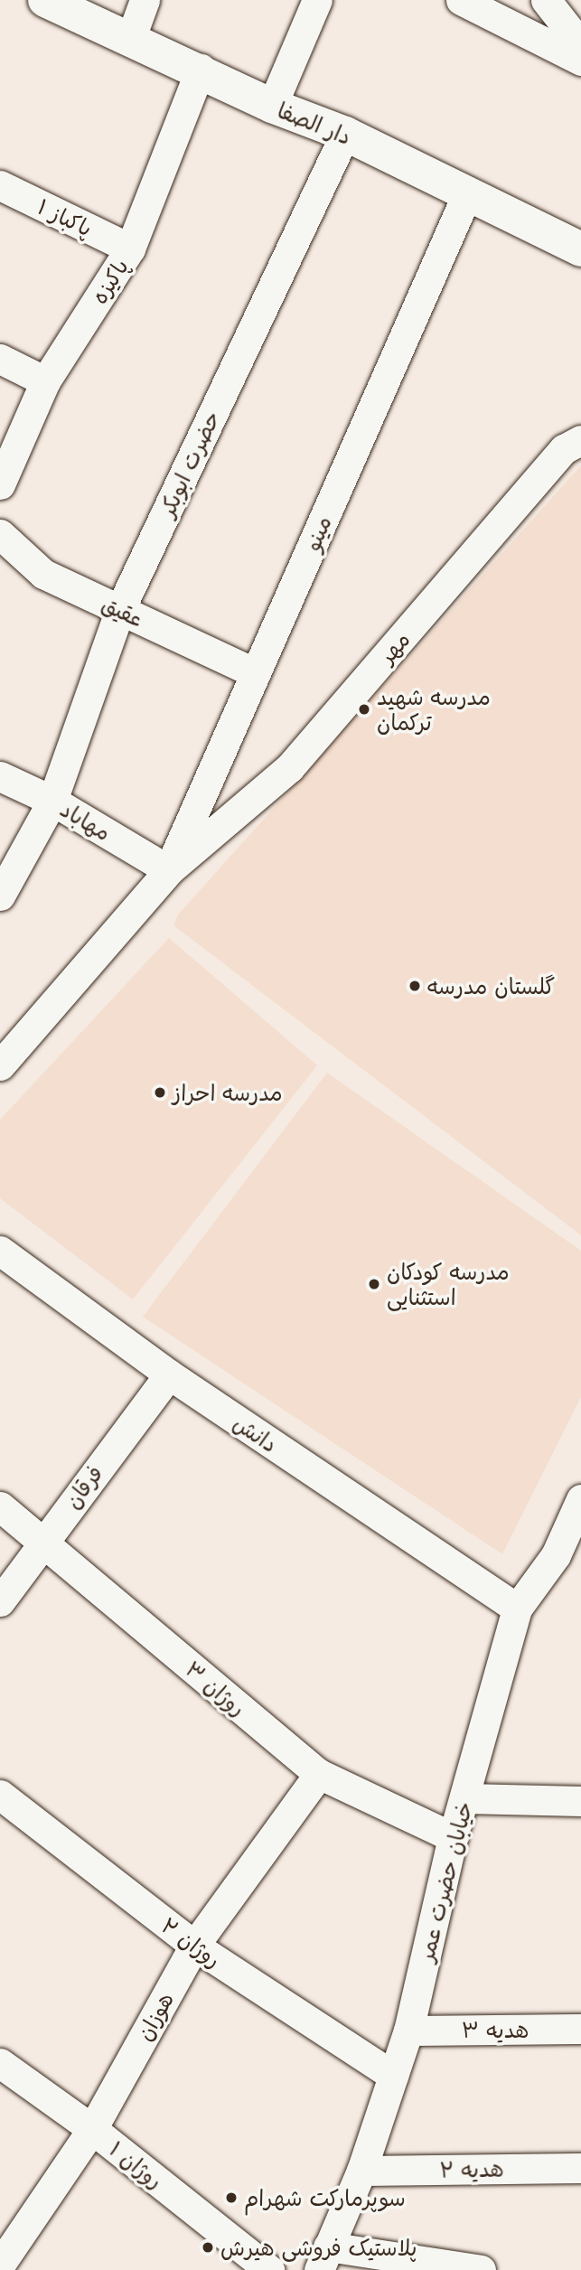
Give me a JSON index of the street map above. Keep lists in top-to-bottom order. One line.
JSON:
{"streets":{"main road":["دار الصفا"],"street":["پاکباز ۱","پاکیزه","حضرت ابوبکر","مینو","عقیق","مهر","مهاباد","دانش","فرقان","روژان ۳","خیابان حضرت عمر","روژان ۲","هوزان","هدیه ۳","روژان ۱","هدیه ۲"]},"crossings":[["دار الصفا","پاکیزه"],["دار الصفا","حضرت ابوبکر"],["دار الصفا","مینو"],["پاکباز ۱","پاکیزه"],["حضرت ابوبکر","عقیق"],["حضرت ابوبکر","مهاباد"],["مینو","عقیق"],["مینو","مهر"],["مینو","مهاباد"],["مهر","مهاباد"],["دانش","فرقان"],["دانش","خیابان حضرت عمر"],["فرقان","روژان ۳"],["روژان ۳","خیابان حضرت عمر"],["روژان ۳","هوزان"],["خیابان حضرت عمر","روژان ۲"],["خیابان حضرت عمر","هدیه ۳"],["خیابان حضرت عمر","هدیه ۲"],["روژان ۲","هوزان"],["هوزان","روژان ۱"]],"places":["مدرسه شهید ترکمان","گلستان مدرسه","مدرسه احراز","مدرسه کودکان استثنایی","سوپرمارکت شهرام","پلاستیک فروشی هیرش"]}
